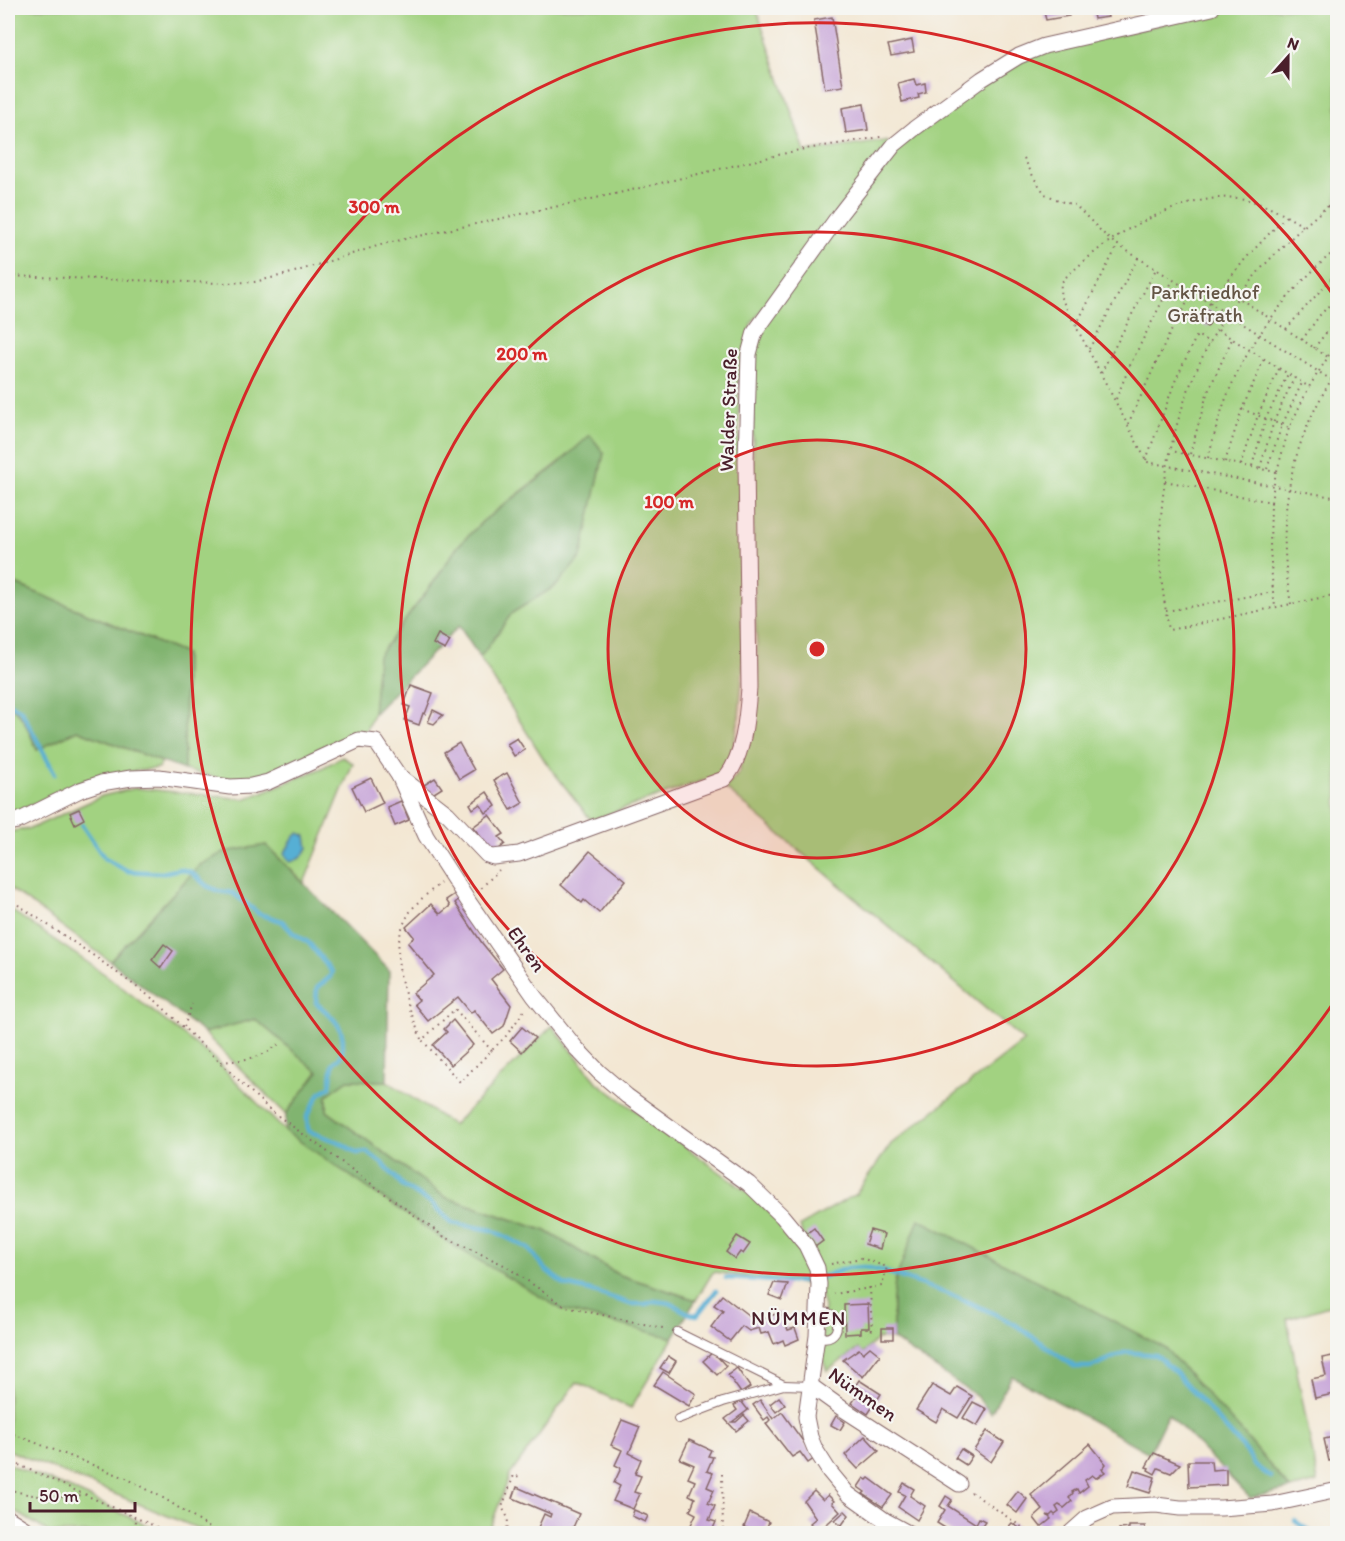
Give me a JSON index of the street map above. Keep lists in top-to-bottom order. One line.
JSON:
{"streets":{"street":["Walder Straße","Ehren","Nümmen"]},"crossings":[["Ehren","Nümmen"]],"districts":["NÜMMEN"],"parks":["Parkfriedhof Gräfrath"],"scale_bar":"50 m","north":"top","rings":["300 m","200 m","100 m"]}
